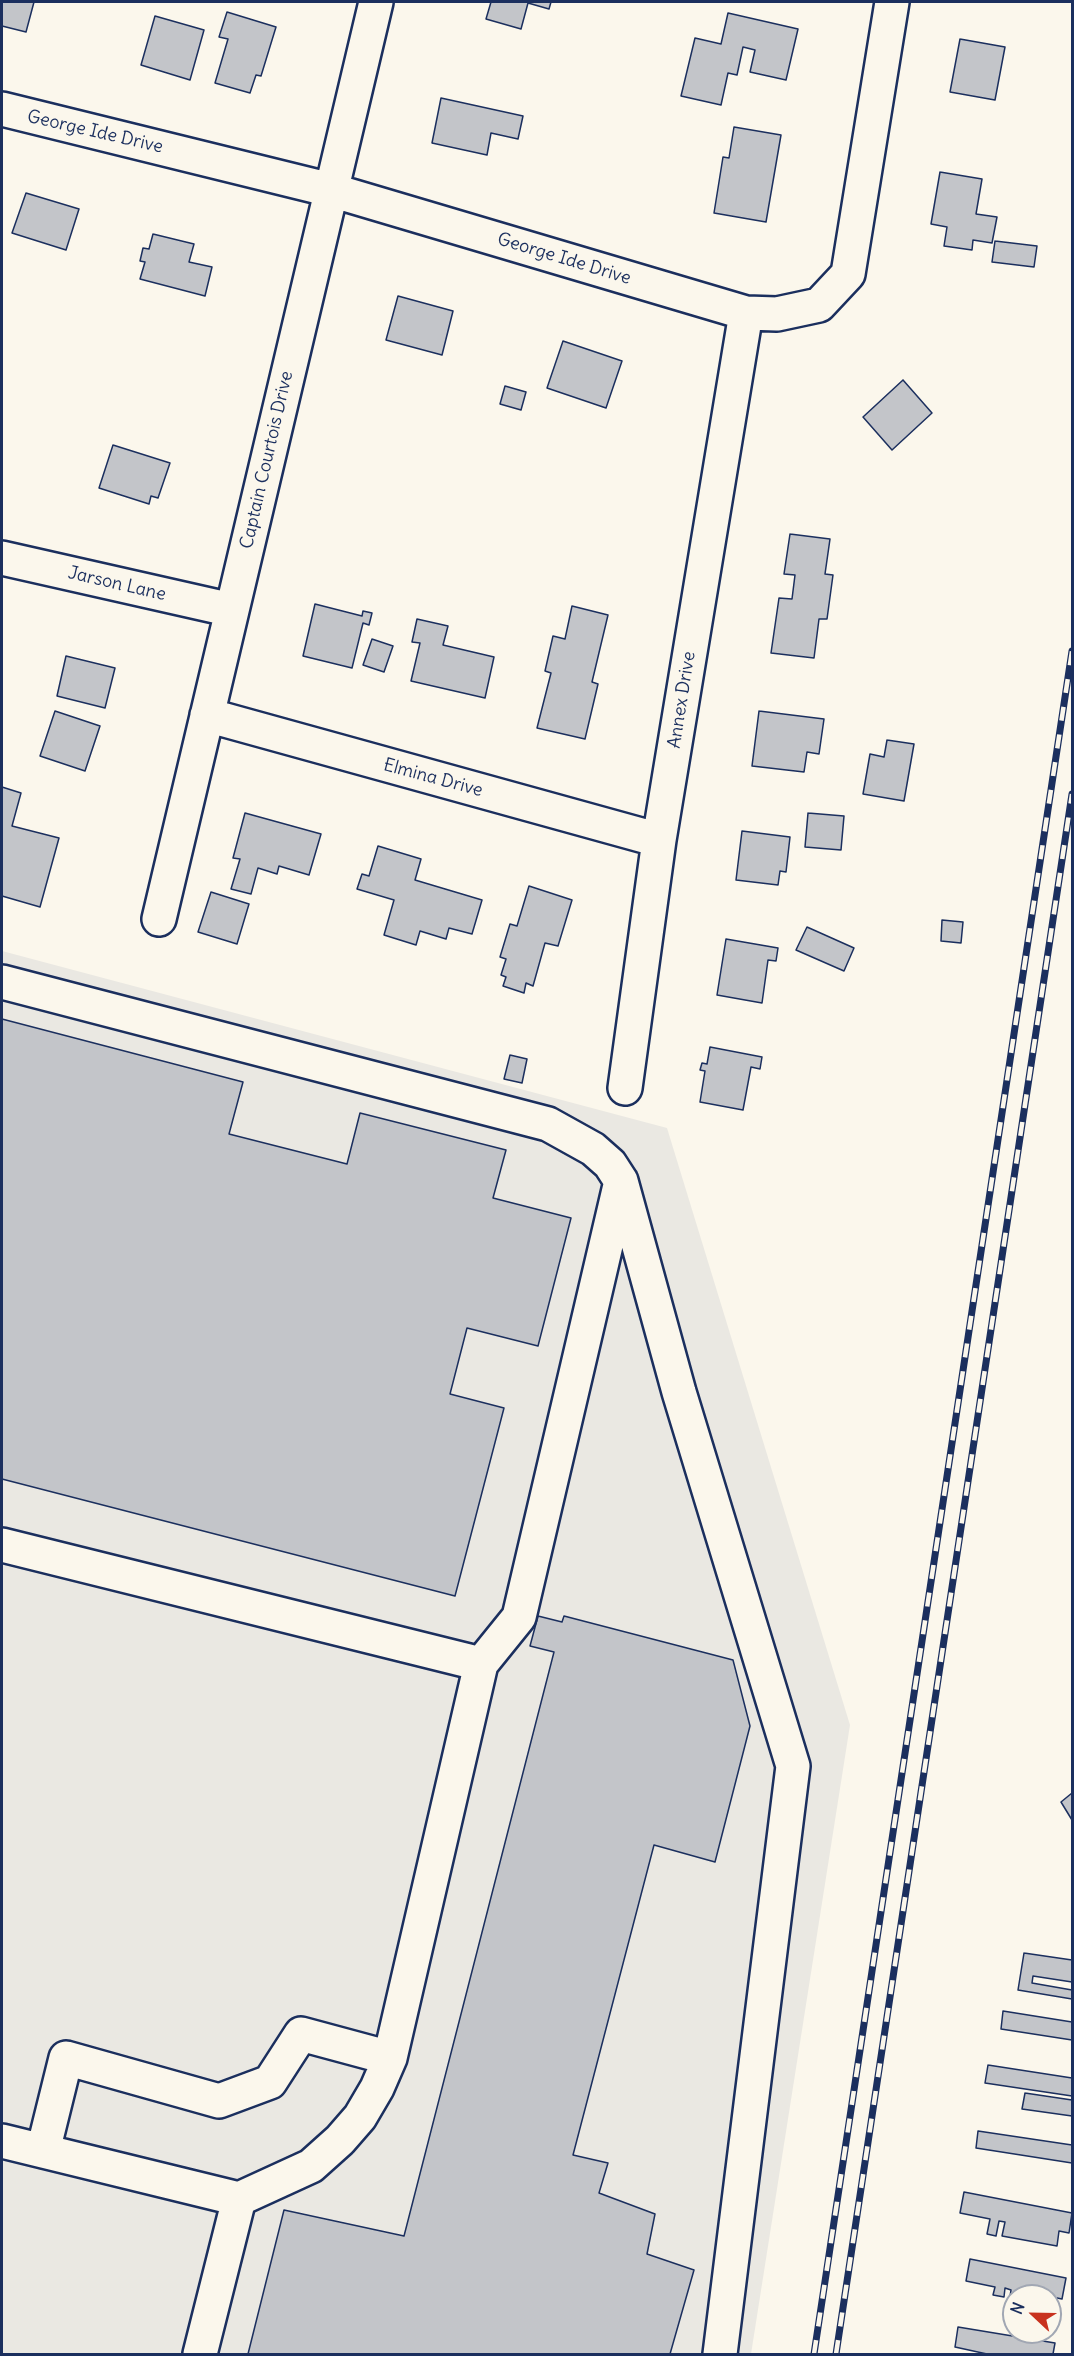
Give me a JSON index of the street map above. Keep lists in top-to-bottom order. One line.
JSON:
{"streets":{"street":["George Ide Drive","Captain Courtois Drive","Jarson Lane","Annex Drive","Elmina Drive"]},"crossings":[["George Ide Drive","Captain Courtois Drive"],["George Ide Drive","Annex Drive"],["Captain Courtois Drive","Jarson Lane"],["Captain Courtois Drive","Elmina Drive"],["Annex Drive","Elmina Drive"]],"north":"left"}
